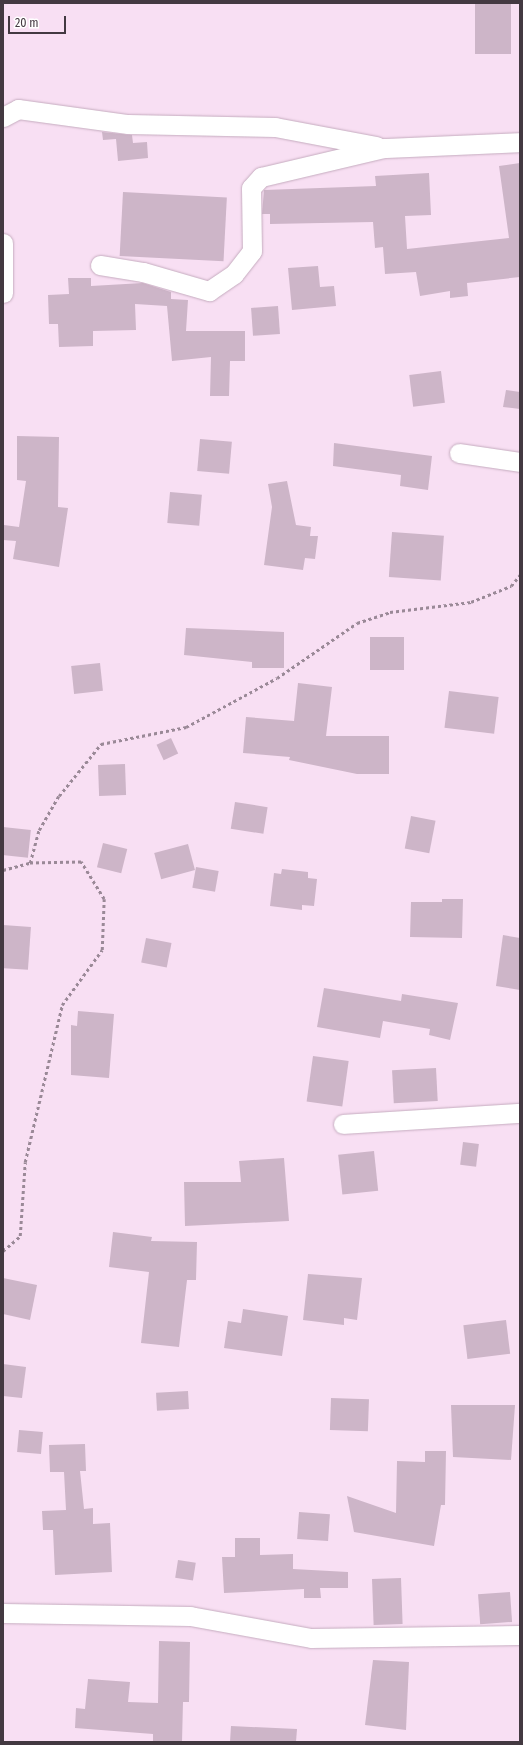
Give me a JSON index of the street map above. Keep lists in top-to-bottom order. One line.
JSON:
{"scale_bar":"20 m"}
